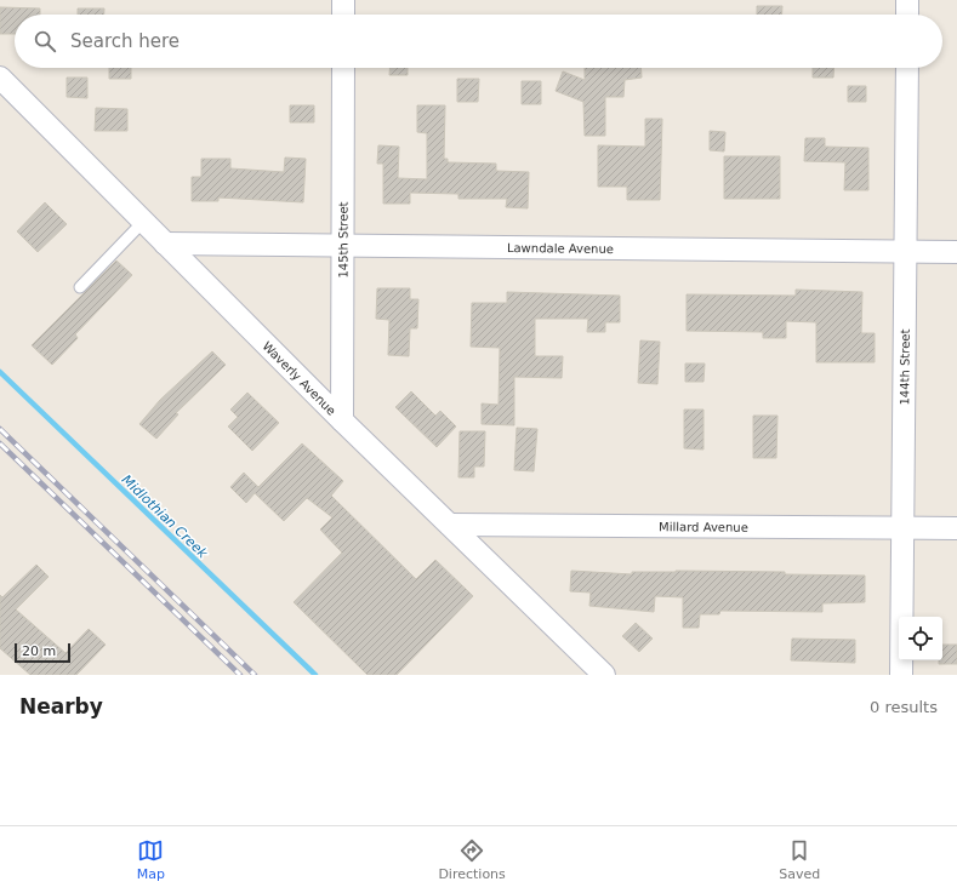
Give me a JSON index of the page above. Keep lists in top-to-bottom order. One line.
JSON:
{"streets":{"street":["145th Street","Lawndale Avenue","144th Street","Waverly Avenue","Millard Avenue"]},"crossings":[["145th Street","Lawndale Avenue"],["145th Street","Waverly Avenue"],["Lawndale Avenue","144th Street"],["Lawndale Avenue","Waverly Avenue"],["144th Street","Millard Avenue"],["Waverly Avenue","Millard Avenue"]],"water":["Midlothian Creek"],"scale_bar":"20 m","page":{"search":"Search here","scale":"20 m","heading":["Nearby","0 results"],"nav":["Map","Directions","Saved"]}}
